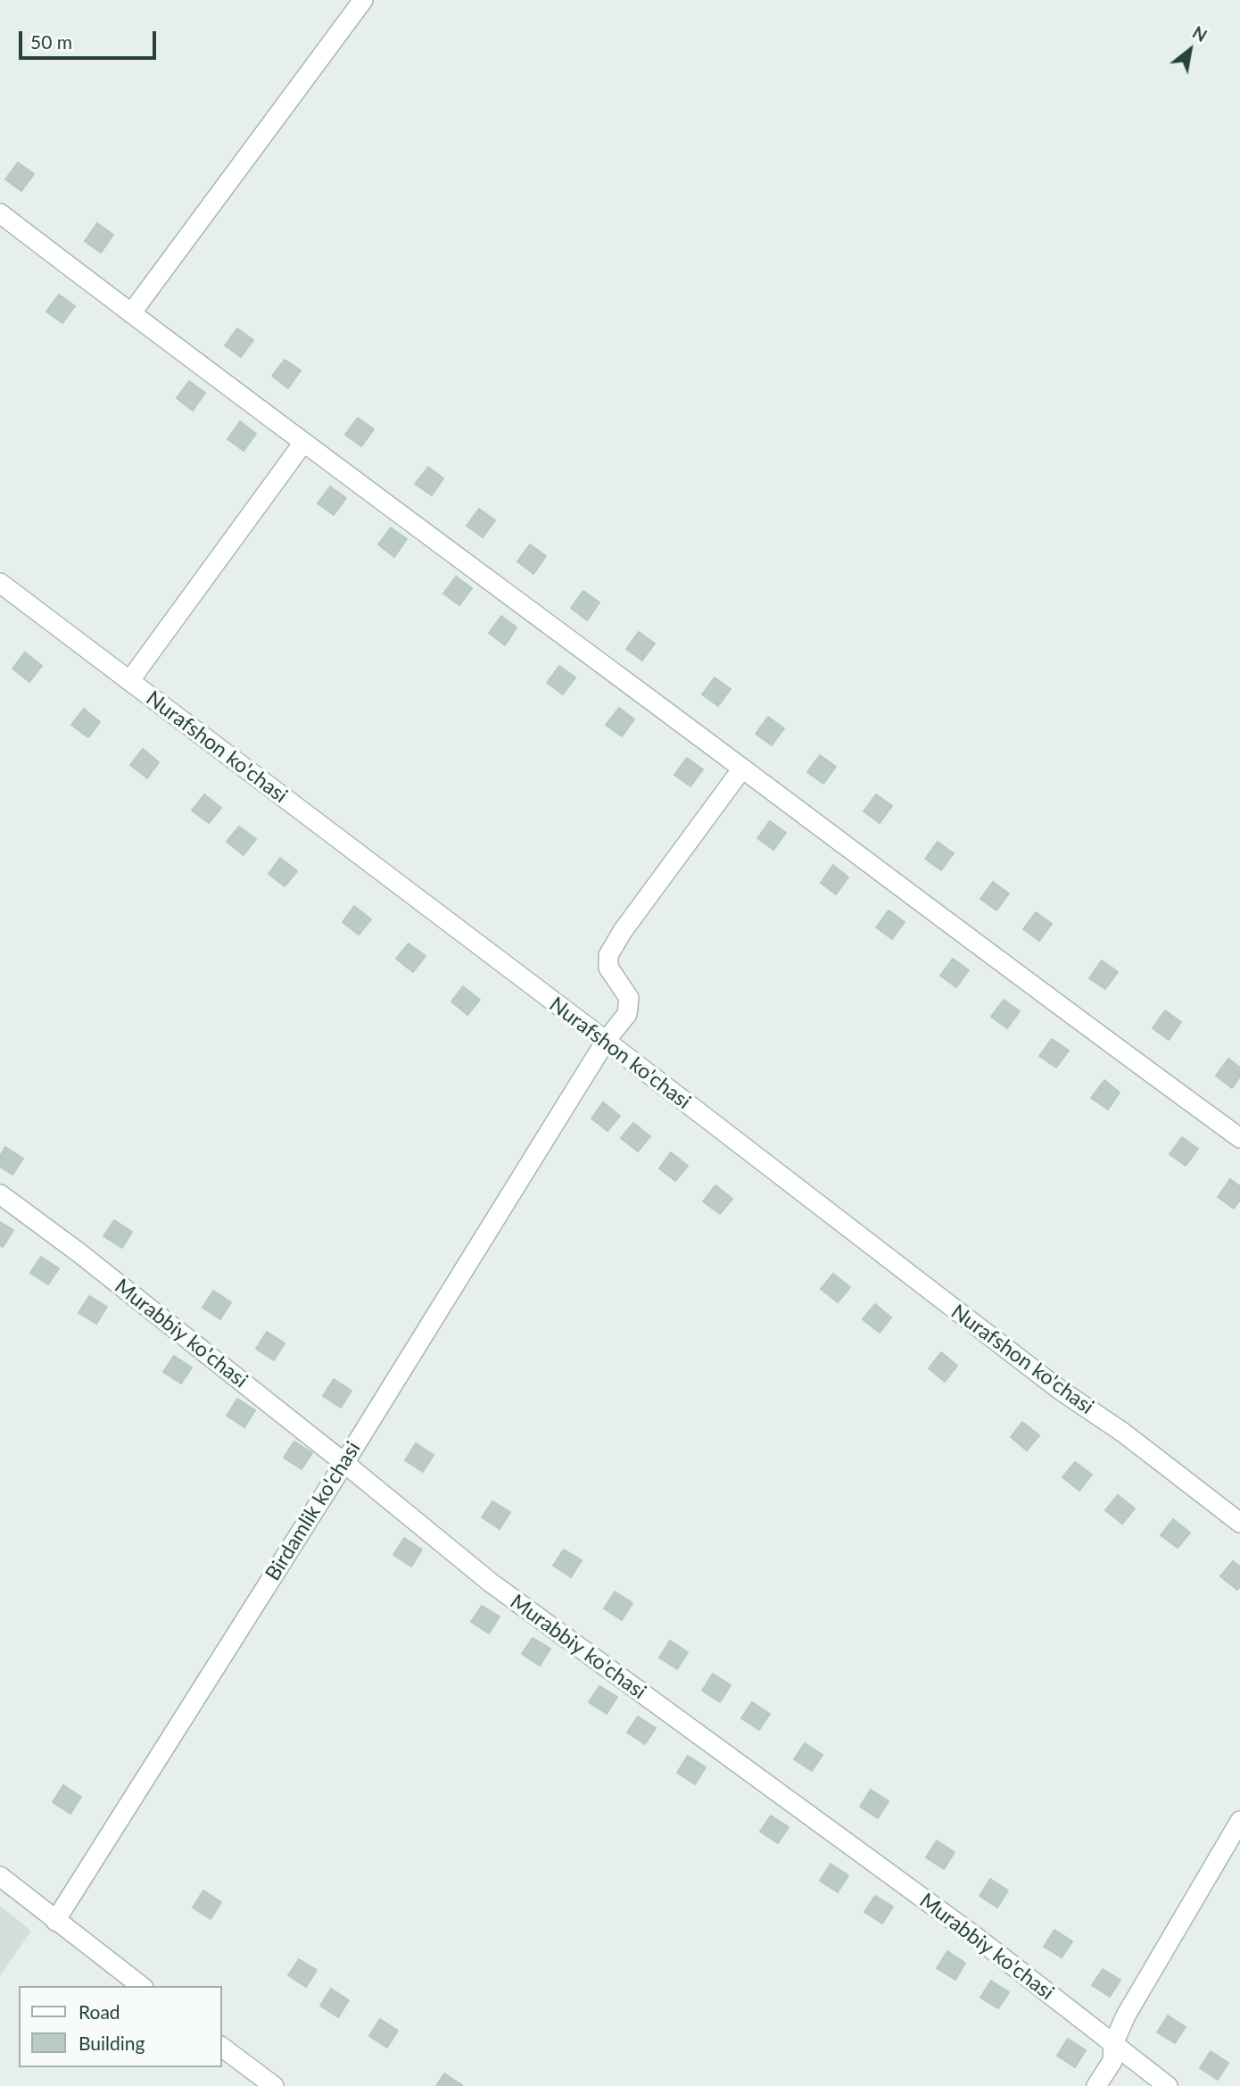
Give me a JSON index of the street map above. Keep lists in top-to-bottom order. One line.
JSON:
{"streets":{"street":["Nurafshon ko'chasi","Murabbiy ko'chasi","Birdamlik ko'chasi"]},"crossings":[["Nurafshon ko'chasi","Birdamlik ko'chasi"],["Murabbiy ko'chasi","Birdamlik ko'chasi"]],"legend":["Road","Building"],"scale_bar":"50 m","north":"top right"}
